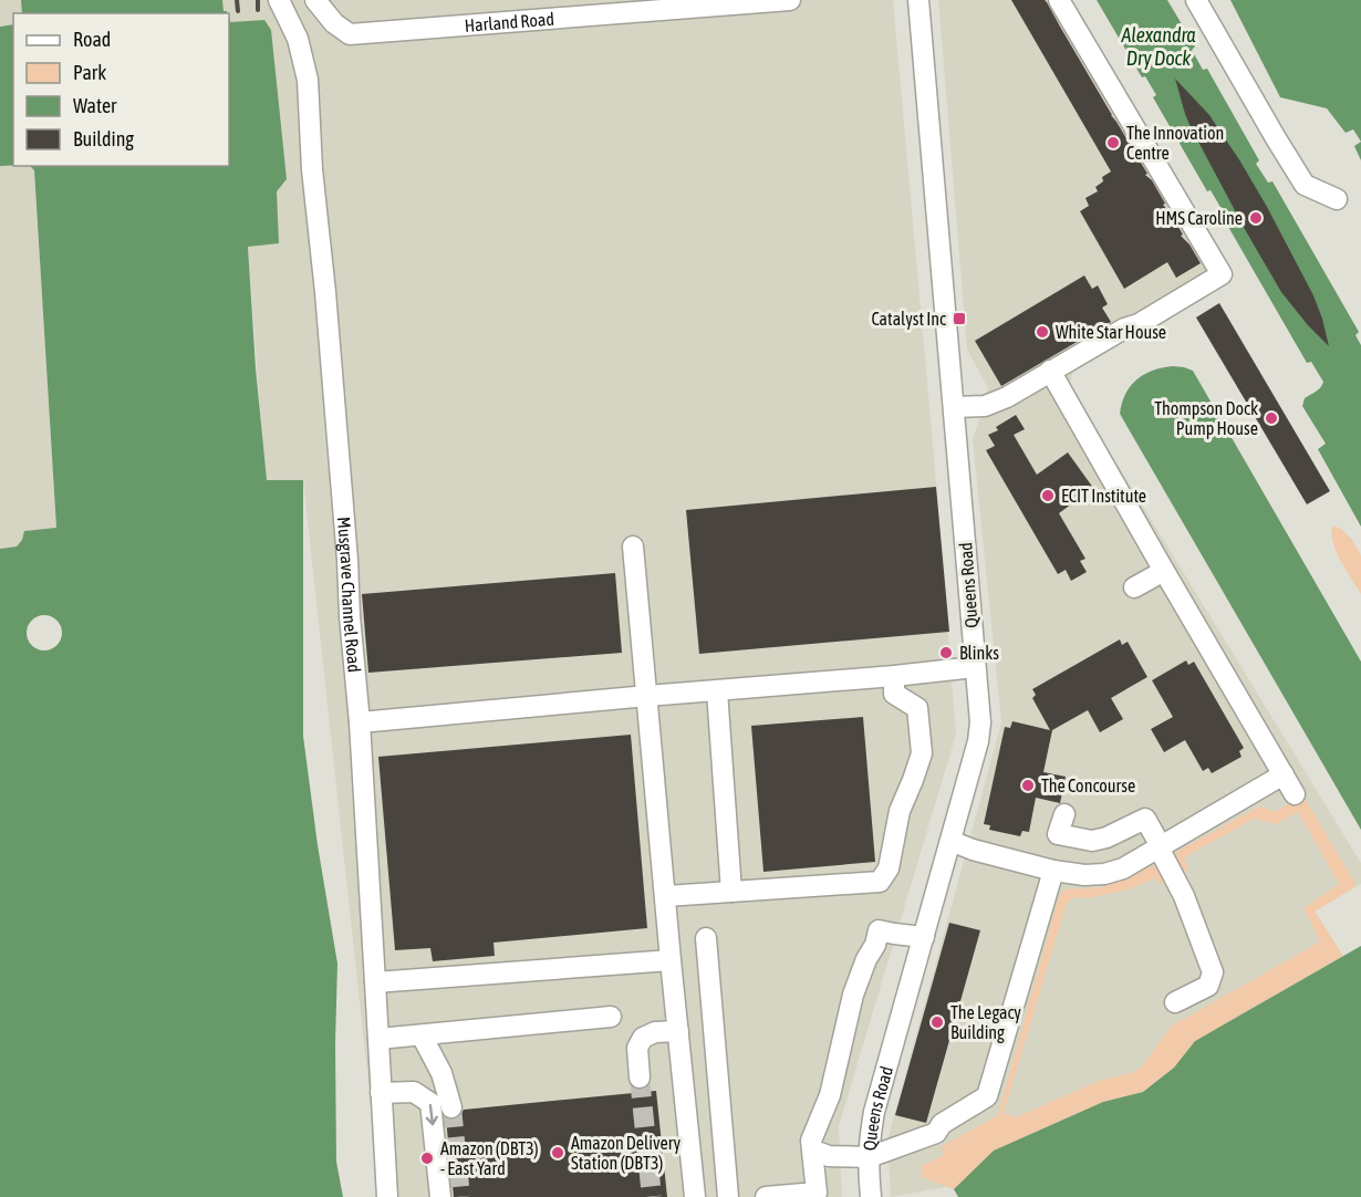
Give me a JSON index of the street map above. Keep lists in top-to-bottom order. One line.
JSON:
{"streets":{"street":["Harland Road","Queens Road","Musgrave Channel Road"]},"water":["Alexandra Dry Dock"],"places":{"other":["The Innovation Centre","HMS Caroline","White Star House","Thompson Dock Pump House","ECIT Institute","Blinks","The Concourse","The Legacy Building","Amazon Delivery Station (DBT3)","Amazon (DBT3) - East Yard"],"transit":["Catalyst Inc"]},"legend":["Road","Park","Water","Building"]}
